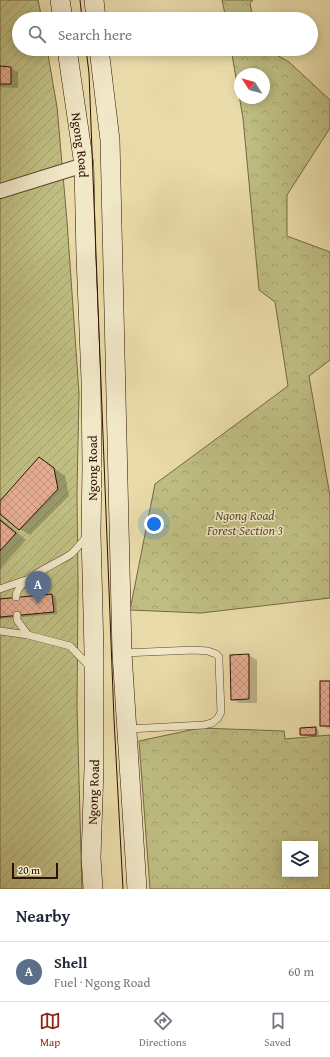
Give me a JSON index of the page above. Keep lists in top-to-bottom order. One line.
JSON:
{"streets":{"main road":["Ngong Road"]},"parks":["Ngong Road Forest Section 3"],"scale_bar":"20 m","north":"top left","page":{"search":"Search here","pins":"A","scale":"20 m","heading":"Nearby","list":[{"mark":"A","name":"Shell","note":"Fuel · Ngong Road","value":"60 m"}],"nav":["Map","Directions","Saved"]}}
